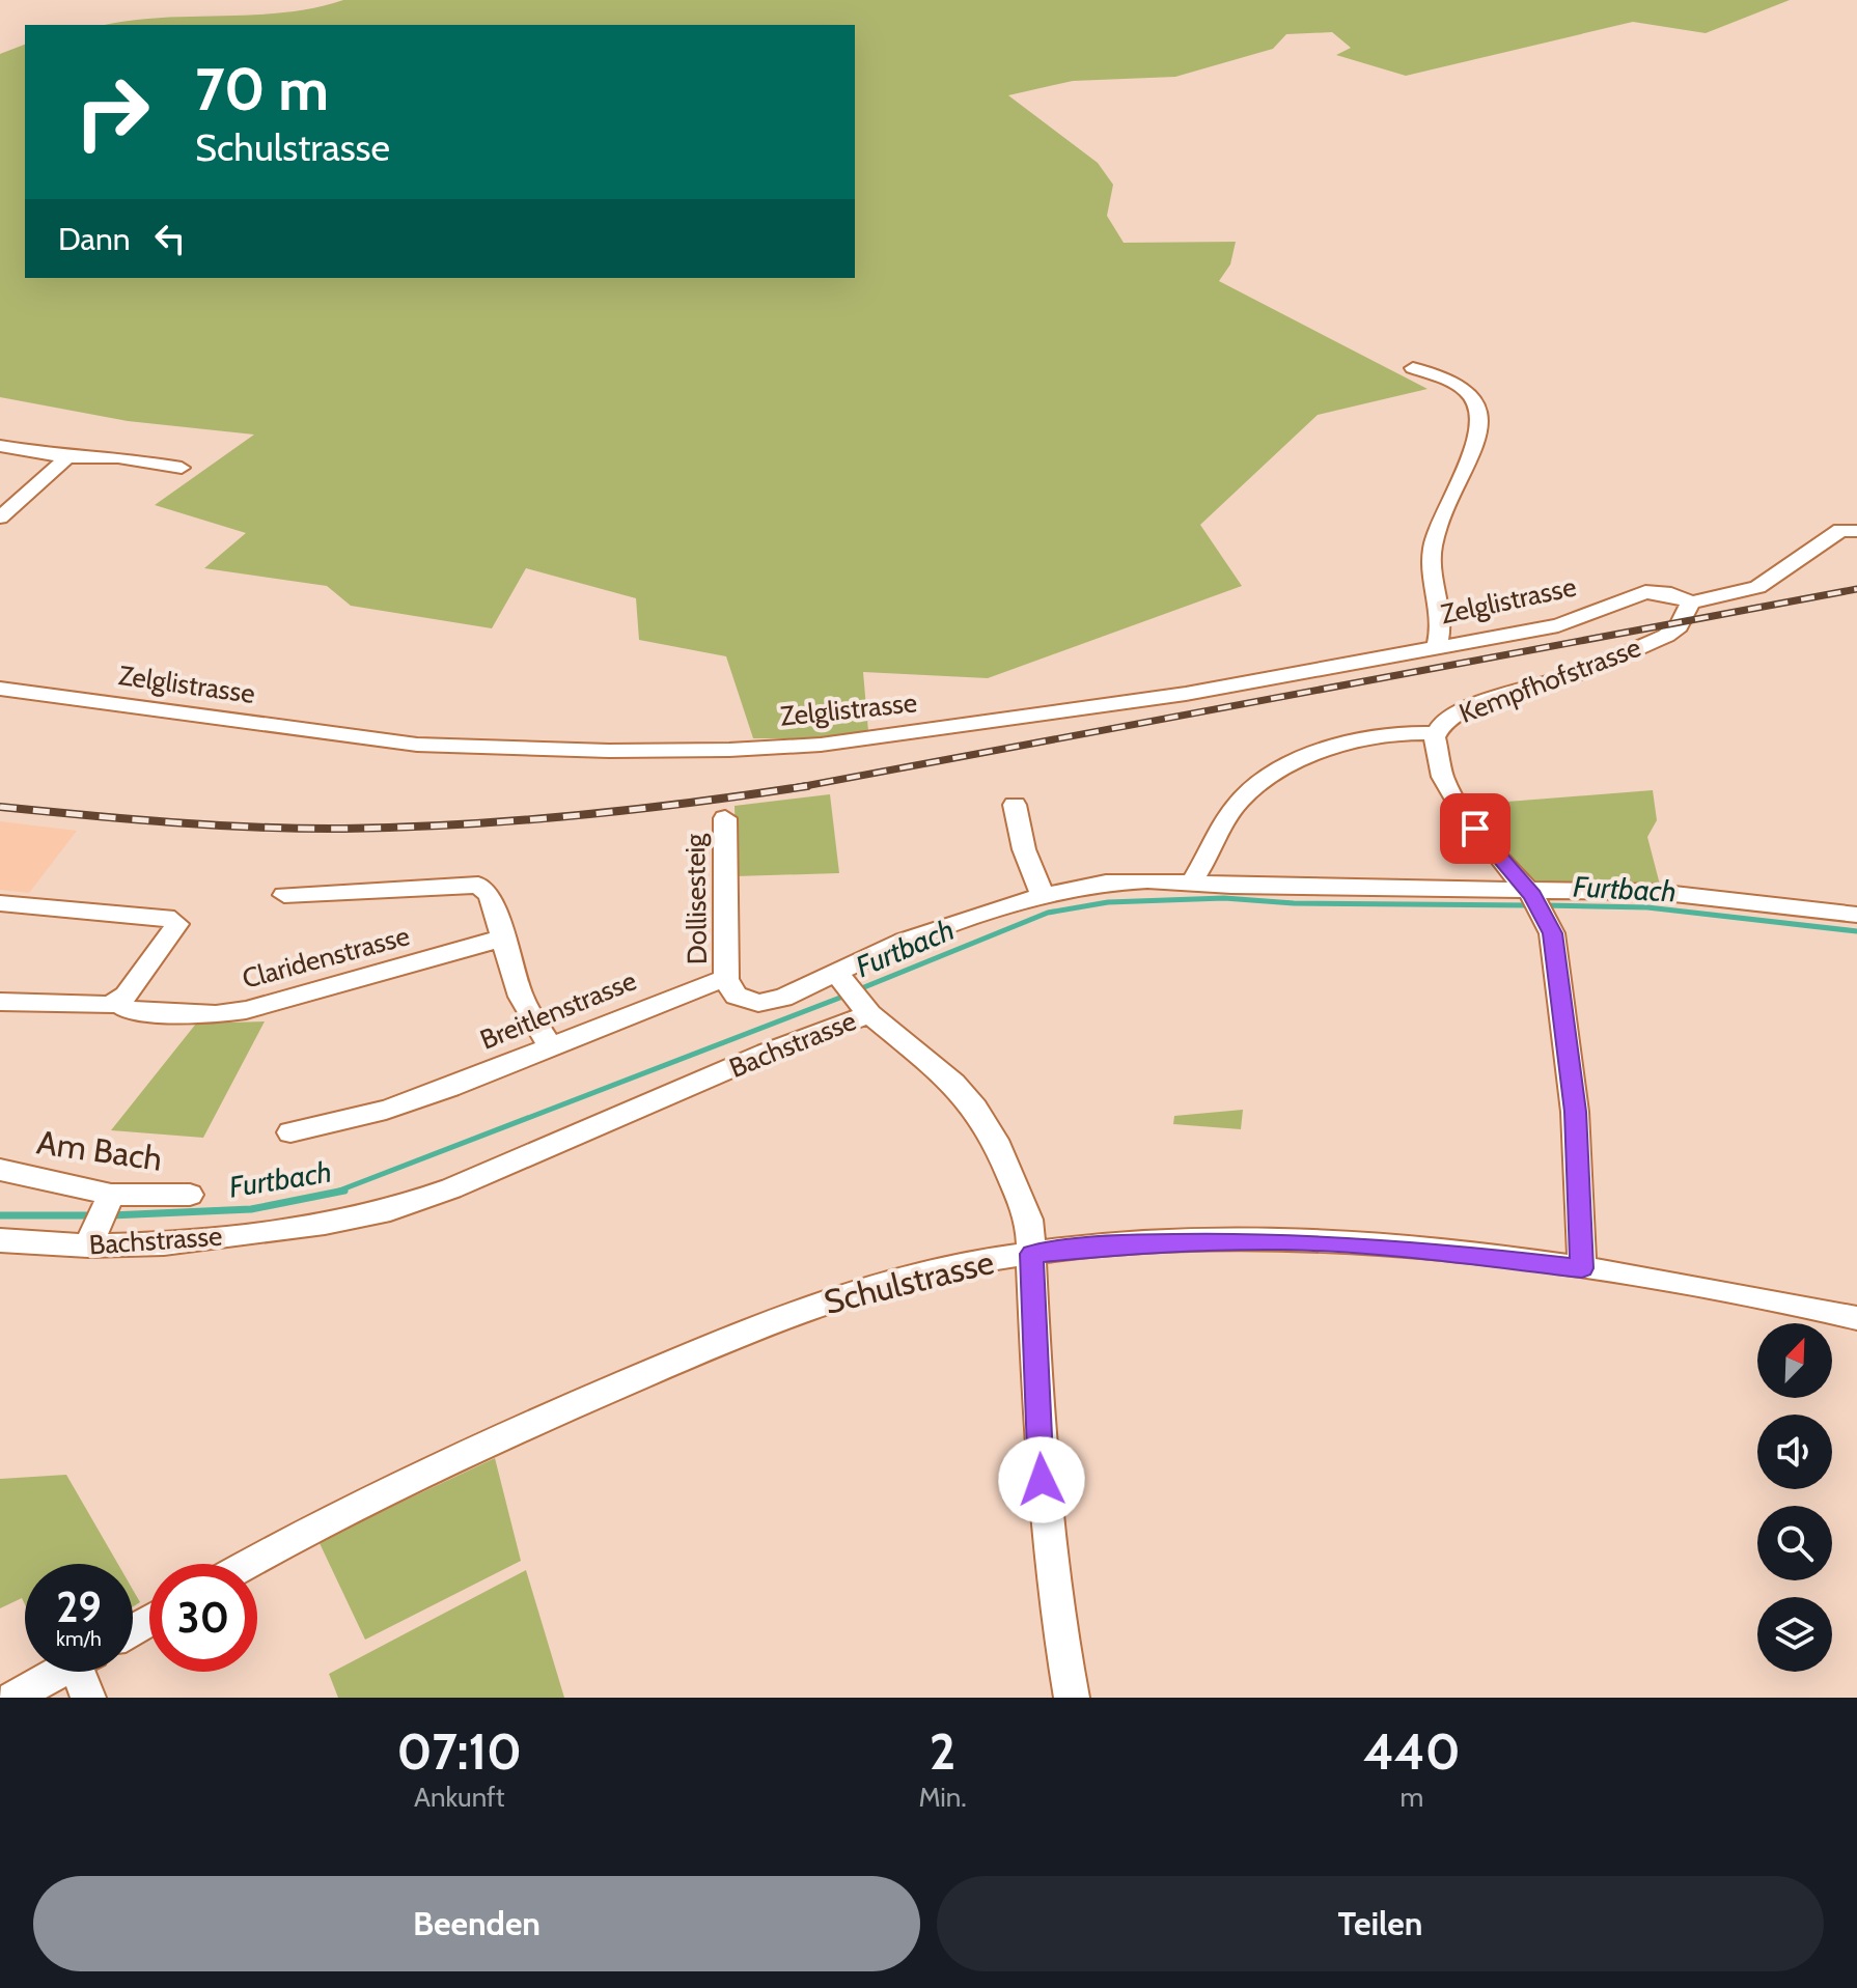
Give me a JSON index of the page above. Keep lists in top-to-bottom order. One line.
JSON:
{"streets":{"street":["Zelglistrasse","Kempfhofstrasse","Dollisesteig","Claridenstrasse","Breitlenstrasse","Bachstrasse","Am Bach","Schulstrasse"]},"crossings":[["Zelglistrasse","Kempfhofstrasse"],["Kempfhofstrasse","Bachstrasse"],["Kempfhofstrasse","Schulstrasse"],["Dollisesteig","Breitlenstrasse"]],"water":["Furtbach"],"north":"top right","page":{"turn":["70 m","Schulstrasse"],"then":"Dann","speed":"29 km/h","limit":"30","eta":["07:10","Ankunft","2","Min.","440","m"],"buttons":["Beenden","Teilen"]}}
